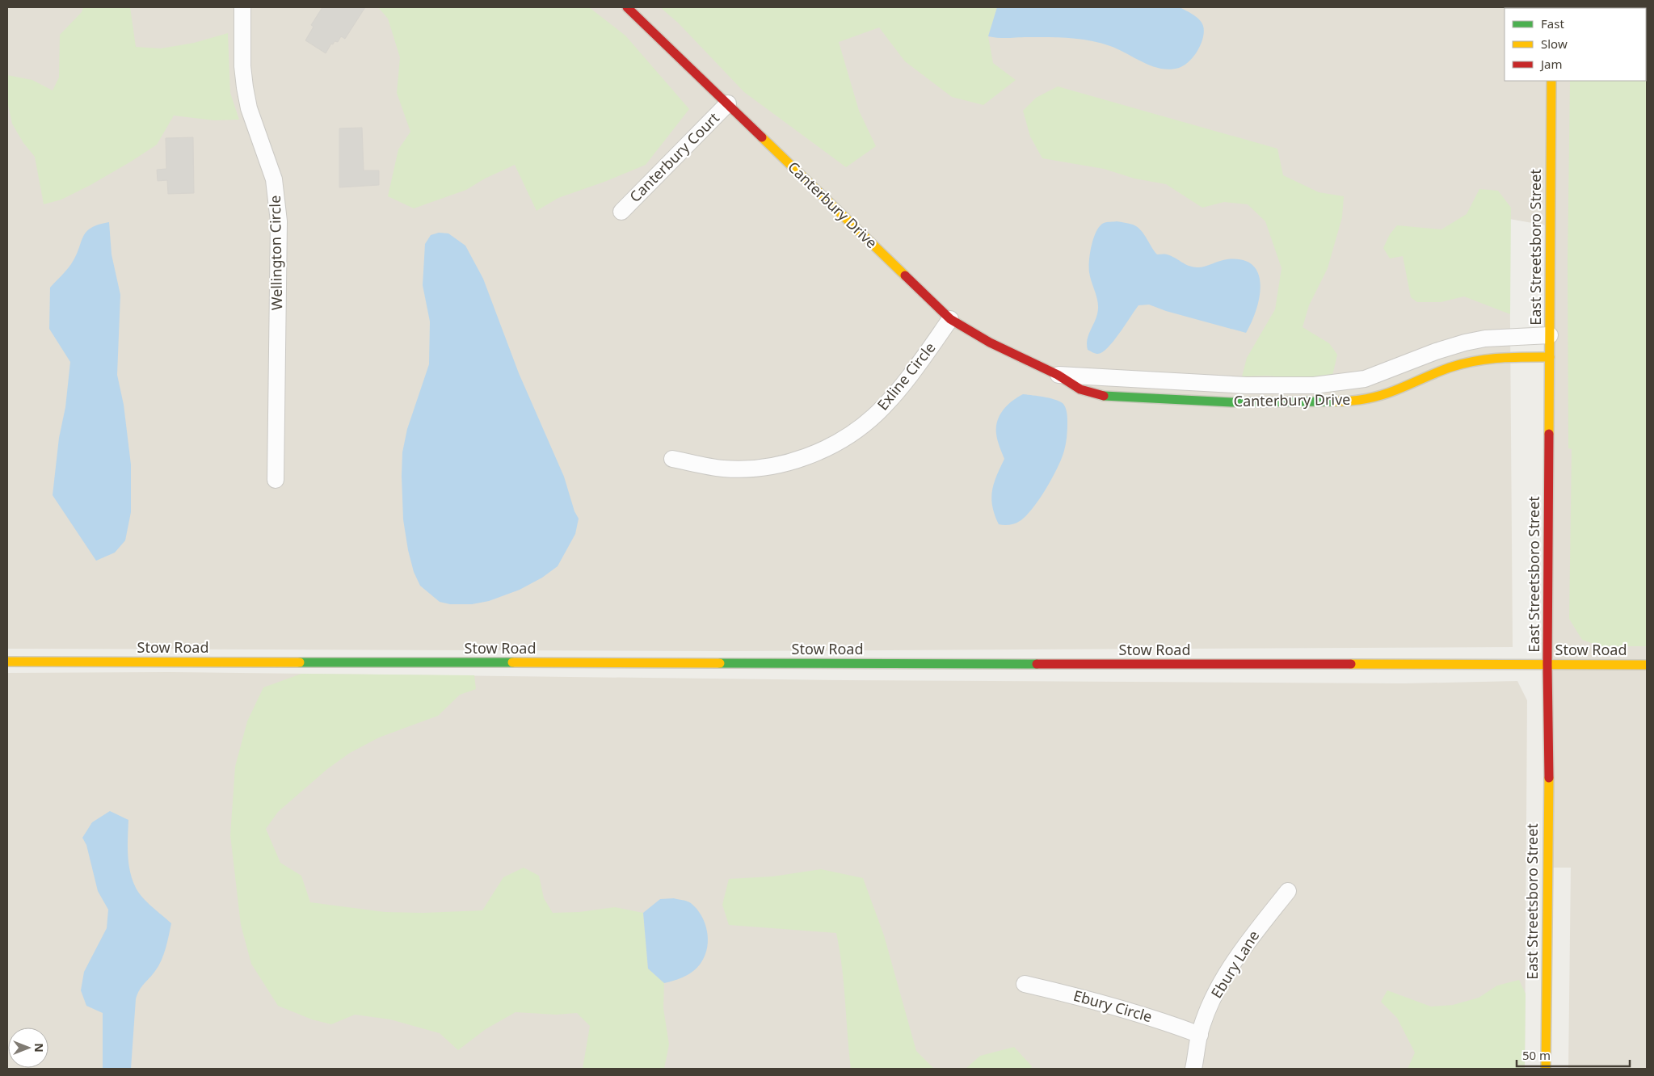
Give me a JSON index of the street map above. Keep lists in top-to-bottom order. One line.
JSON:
{"streets":{"street":["Canterbury Court","Canterbury Drive","East Streetsboro Street","Wellington Circle","Exline Circle","Stow Road","Ebury Lane","Ebury Circle"]},"crossings":[["Canterbury Court","Canterbury Drive"],["Canterbury Drive","East Streetsboro Street"],["Canterbury Drive","Exline Circle"],["East Streetsboro Street","Stow Road"],["Ebury Lane","Ebury Circle"]],"legend":["Fast","Slow","Jam"],"scale_bar":"50 m","north":"right"}
